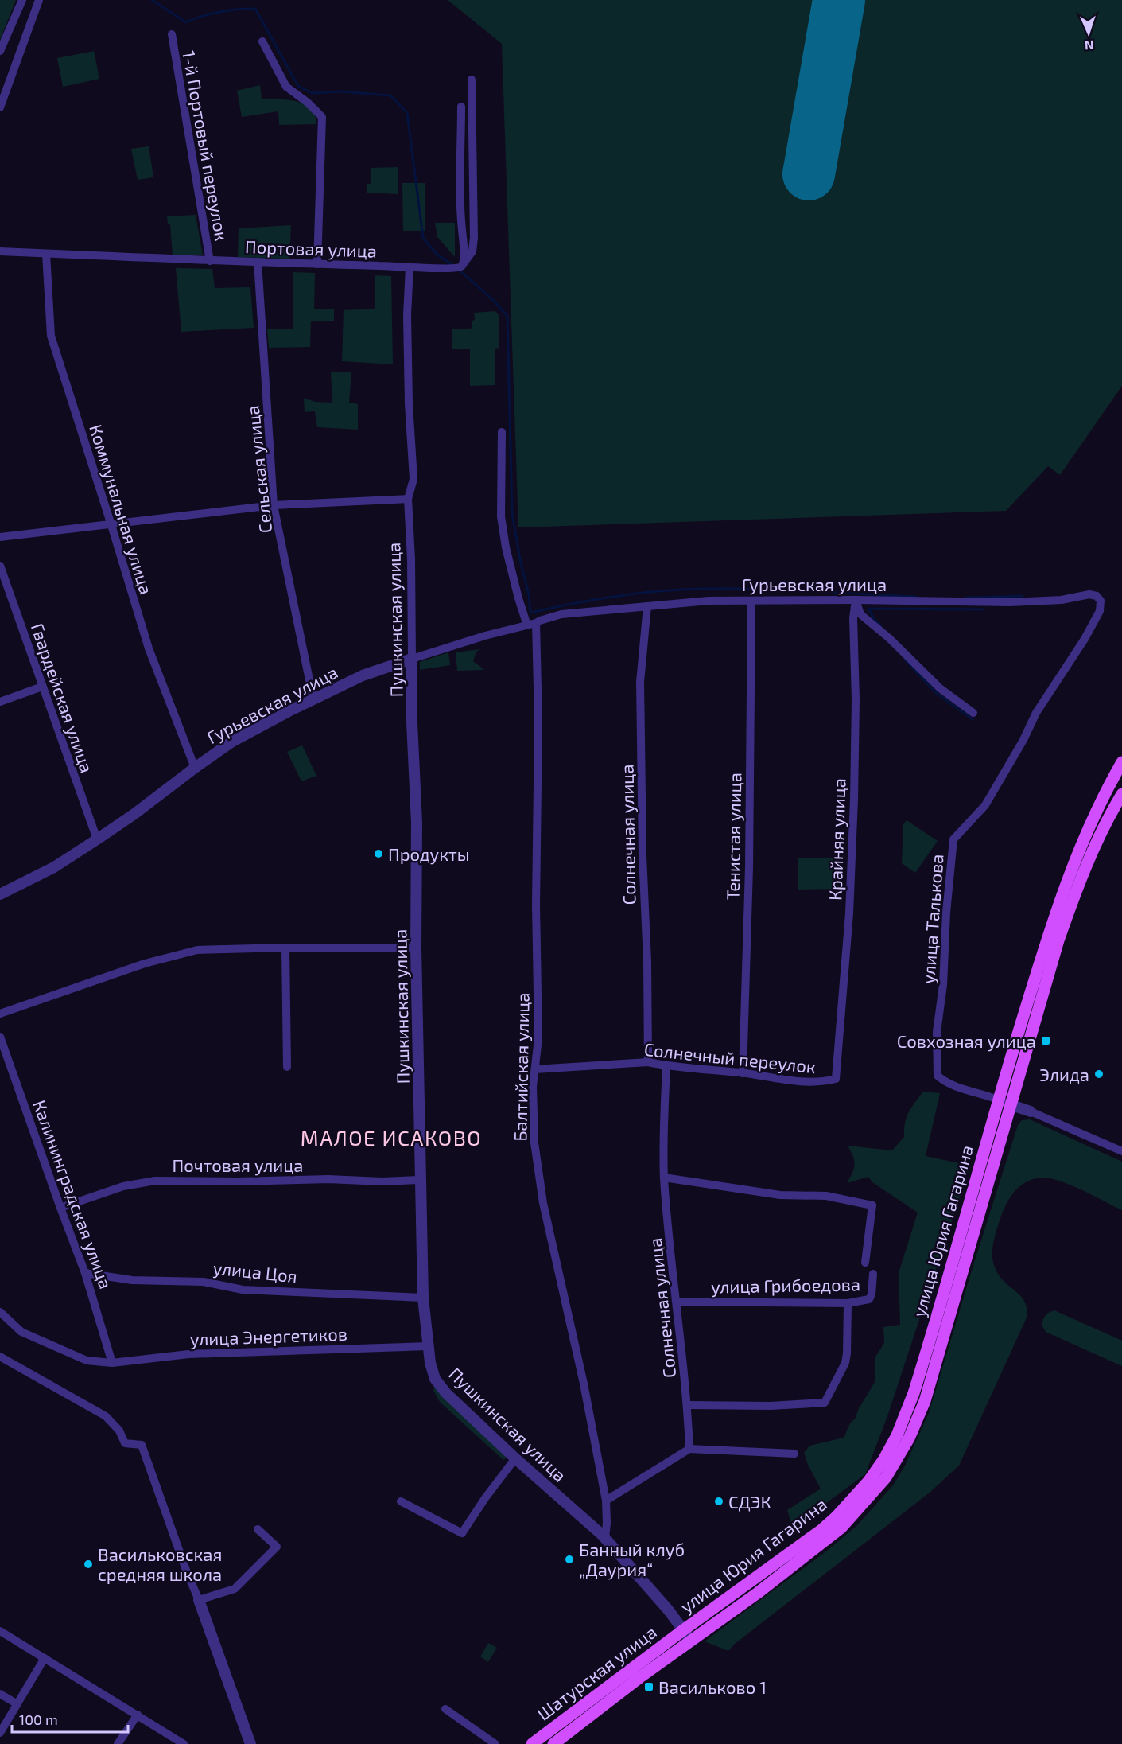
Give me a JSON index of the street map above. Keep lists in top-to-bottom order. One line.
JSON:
{"streets":{"main road":["улица Юрия Гагарина","Шатурская улица"],"street":["1-й Портовый переулок","Портовая улица","Сельская улица","Коммунальная улица","Гурьевская улица","Пушкинская улица","Гвардейская улица","Солнечная улица","Тенистая улица","Крайняя улица","улица Талькова","Солнечный переулок","Балтийская улица","Почтовая улица","Калининградская улица","улица Цоя","улица Грибоедова","улица Энергетиков"]},"crossings":[["1-й Портовый переулок","Портовая улица"],["Портовая улица","Сельская улица"],["Портовая улица","Коммунальная улица"],["Портовая улица","Пушкинская улица"],["Сельская улица","Гурьевская улица"],["Коммунальная улица","Гурьевская улица"],["Гурьевская улица","Пушкинская улица"],["Гурьевская улица","Гвардейская улица"],["Гурьевская улица","Солнечная улица"],["Гурьевская улица","Тенистая улица"],["Гурьевская улица","Крайняя улица"],["Гурьевская улица","улица Талькова"],["Гурьевская улица","Балтийская улица"],["Пушкинская улица","Балтийская улица"],["Пушкинская улица","Почтовая улица"],["Пушкинская улица","улица Юрия Гагарина"],["Пушкинская улица","улица Цоя"],["Пушкинская улица","улица Энергетиков"],["Пушкинская улица","Шатурская улица"],["Солнечная улица","Солнечный переулок"],["Солнечная улица","улица Грибоедова"],["Тенистая улица","Солнечный переулок"],["Крайняя улица","Солнечный переулок"],["улица Талькова","улица Юрия Гагарина"],["Солнечный переулок","Балтийская улица"],["Почтовая улица","Калининградская улица"],["Калининградская улица","улица Цоя"],["Калининградская улица","улица Энергетиков"],["улица Юрия Гагарина","Шатурская улица"]],"districts":["МАЛОЕ ИСАКОВО"],"places":{"other":["Продукты","Элида","СДЭК","Банный клуб „Даурия“","Васильковская средняя школа"],"transit":["Совхозная улица","Васильково 1"]},"scale_bar":"100 m","north":"bottom"}
